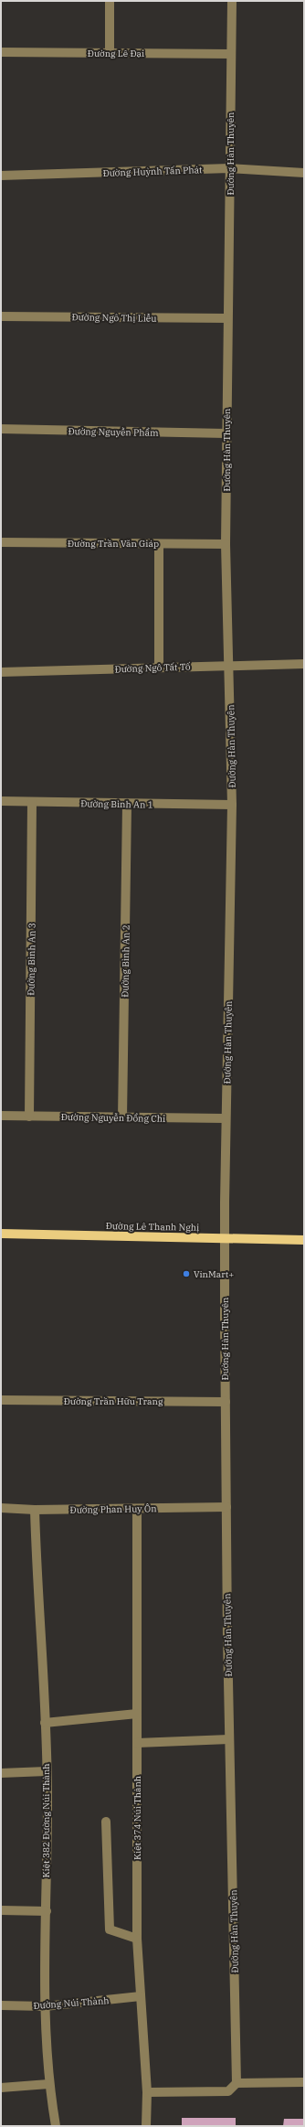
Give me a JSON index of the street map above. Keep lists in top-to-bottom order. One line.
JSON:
{"streets":{"main road":["Đường Lê Thanh Nghị"],"street":["Đường Lê Đại","Đường Hàn Thuyên","Đường Huỳnh Tấn Phát","Đường Ngô Thị Liễu","Đường Nguyễn Phẩm","Đường Trần Văn Giáp","Đường Ngô Tất Tố","Đường Bình An 1","Đường Bình An 3","Đường Bình An 2","Đường Nguyễn Đổng Chi","Đường Trần Hữu Trang","Đường Phan Huy Ôn","Kiệt 374 Núi Thành","Kiệt 382 Đường Núi Thành","Đường Núi Thành"]},"crossings":[["Đường Lê Đại","Đường Hàn Thuyên"],["Đường Hàn Thuyên","Đường Huỳnh Tấn Phát"],["Đường Hàn Thuyên","Đường Ngô Thị Liễu"],["Đường Hàn Thuyên","Đường Nguyễn Phẩm"],["Đường Hàn Thuyên","Đường Trần Văn Giáp"],["Đường Hàn Thuyên","Đường Ngô Tất Tố"],["Đường Hàn Thuyên","Đường Bình An 1"],["Đường Hàn Thuyên","Đường Nguyễn Đổng Chi"],["Đường Hàn Thuyên","Đường Lê Thanh Nghị"],["Đường Hàn Thuyên","Đường Trần Hữu Trang"],["Đường Hàn Thuyên","Đường Phan Huy Ôn"],["Đường Bình An 1","Đường Bình An 3"],["Đường Bình An 1","Đường Bình An 2"],["Đường Bình An 3","Đường Nguyễn Đổng Chi"],["Đường Bình An 2","Đường Nguyễn Đổng Chi"],["Đường Phan Huy Ôn","Kiệt 374 Núi Thành"],["Đường Phan Huy Ôn","Kiệt 382 Đường Núi Thành"],["Kiệt 374 Núi Thành","Đường Núi Thành"],["Kiệt 382 Đường Núi Thành","Đường Núi Thành"]],"places":["VinMart+"]}
